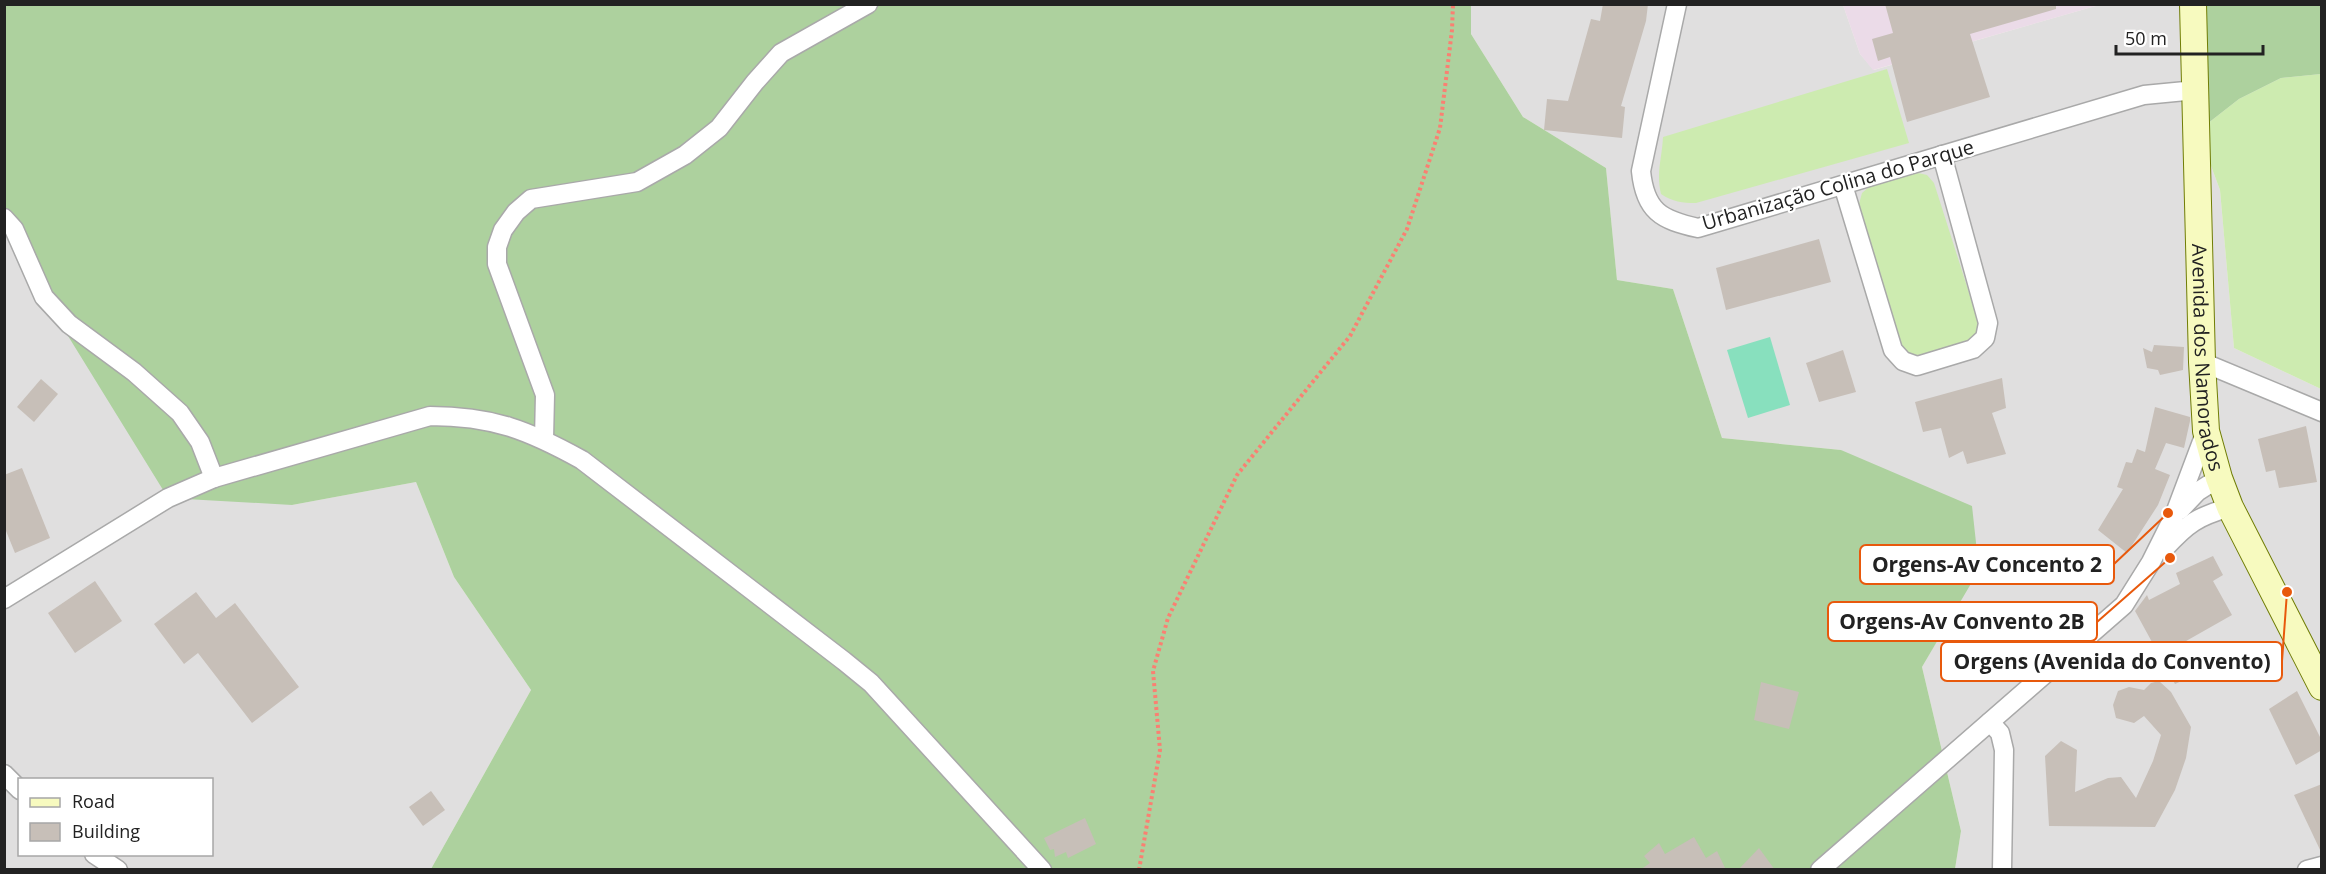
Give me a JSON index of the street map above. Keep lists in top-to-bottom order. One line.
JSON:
{"streets":{"street":["Urbanização Colina do Parque","Avenida dos Namorados"]},"crossings":[["Urbanização Colina do Parque","Avenida dos Namorados"]],"places":["Orgens-Av Concento 2","Orgens-Av Convento 2B","Orgens (Avenida do Convento)"],"legend":["Road","Building"],"scale_bar":"50 m"}
